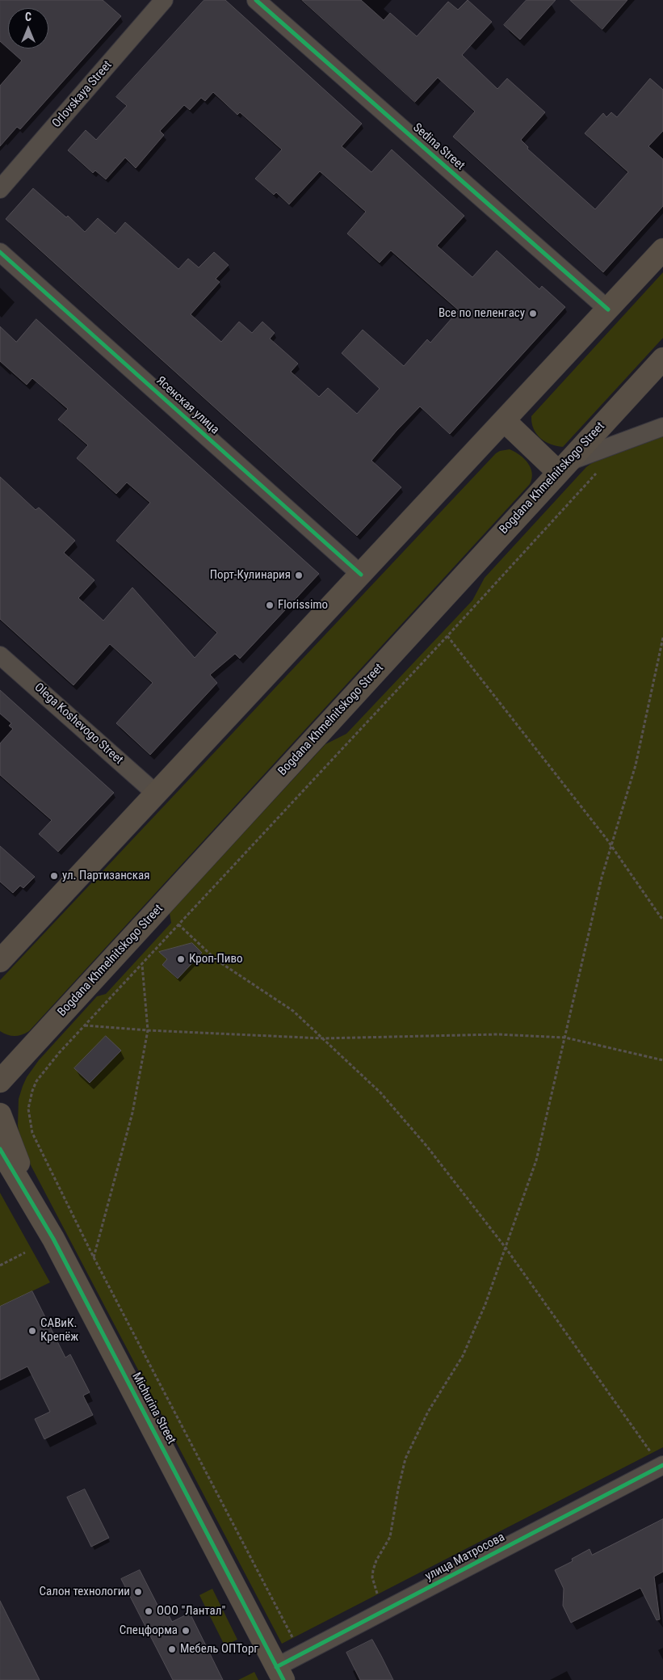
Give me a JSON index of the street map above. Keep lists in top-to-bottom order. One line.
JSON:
{"streets":{"main road":["Bogdana Khmelnitskogo Street","Michurina Street"],"street":["Orlovskaya Street","Sedina Street","Ясенская улица","Olega Koshevogo Street","улица Матросова"]},"crossings":[["Michurina Street","улица Матросова"]],"places":["Все по пеленгасу","Порт-Кулинария","Florissimo","ул. Партизанская","Кроп-Пиво","САВиК. Крепёж","Салон технологии","ООО \"Лантал\"","Спецформа","Мебель ОПТорг"],"north":"top"}
